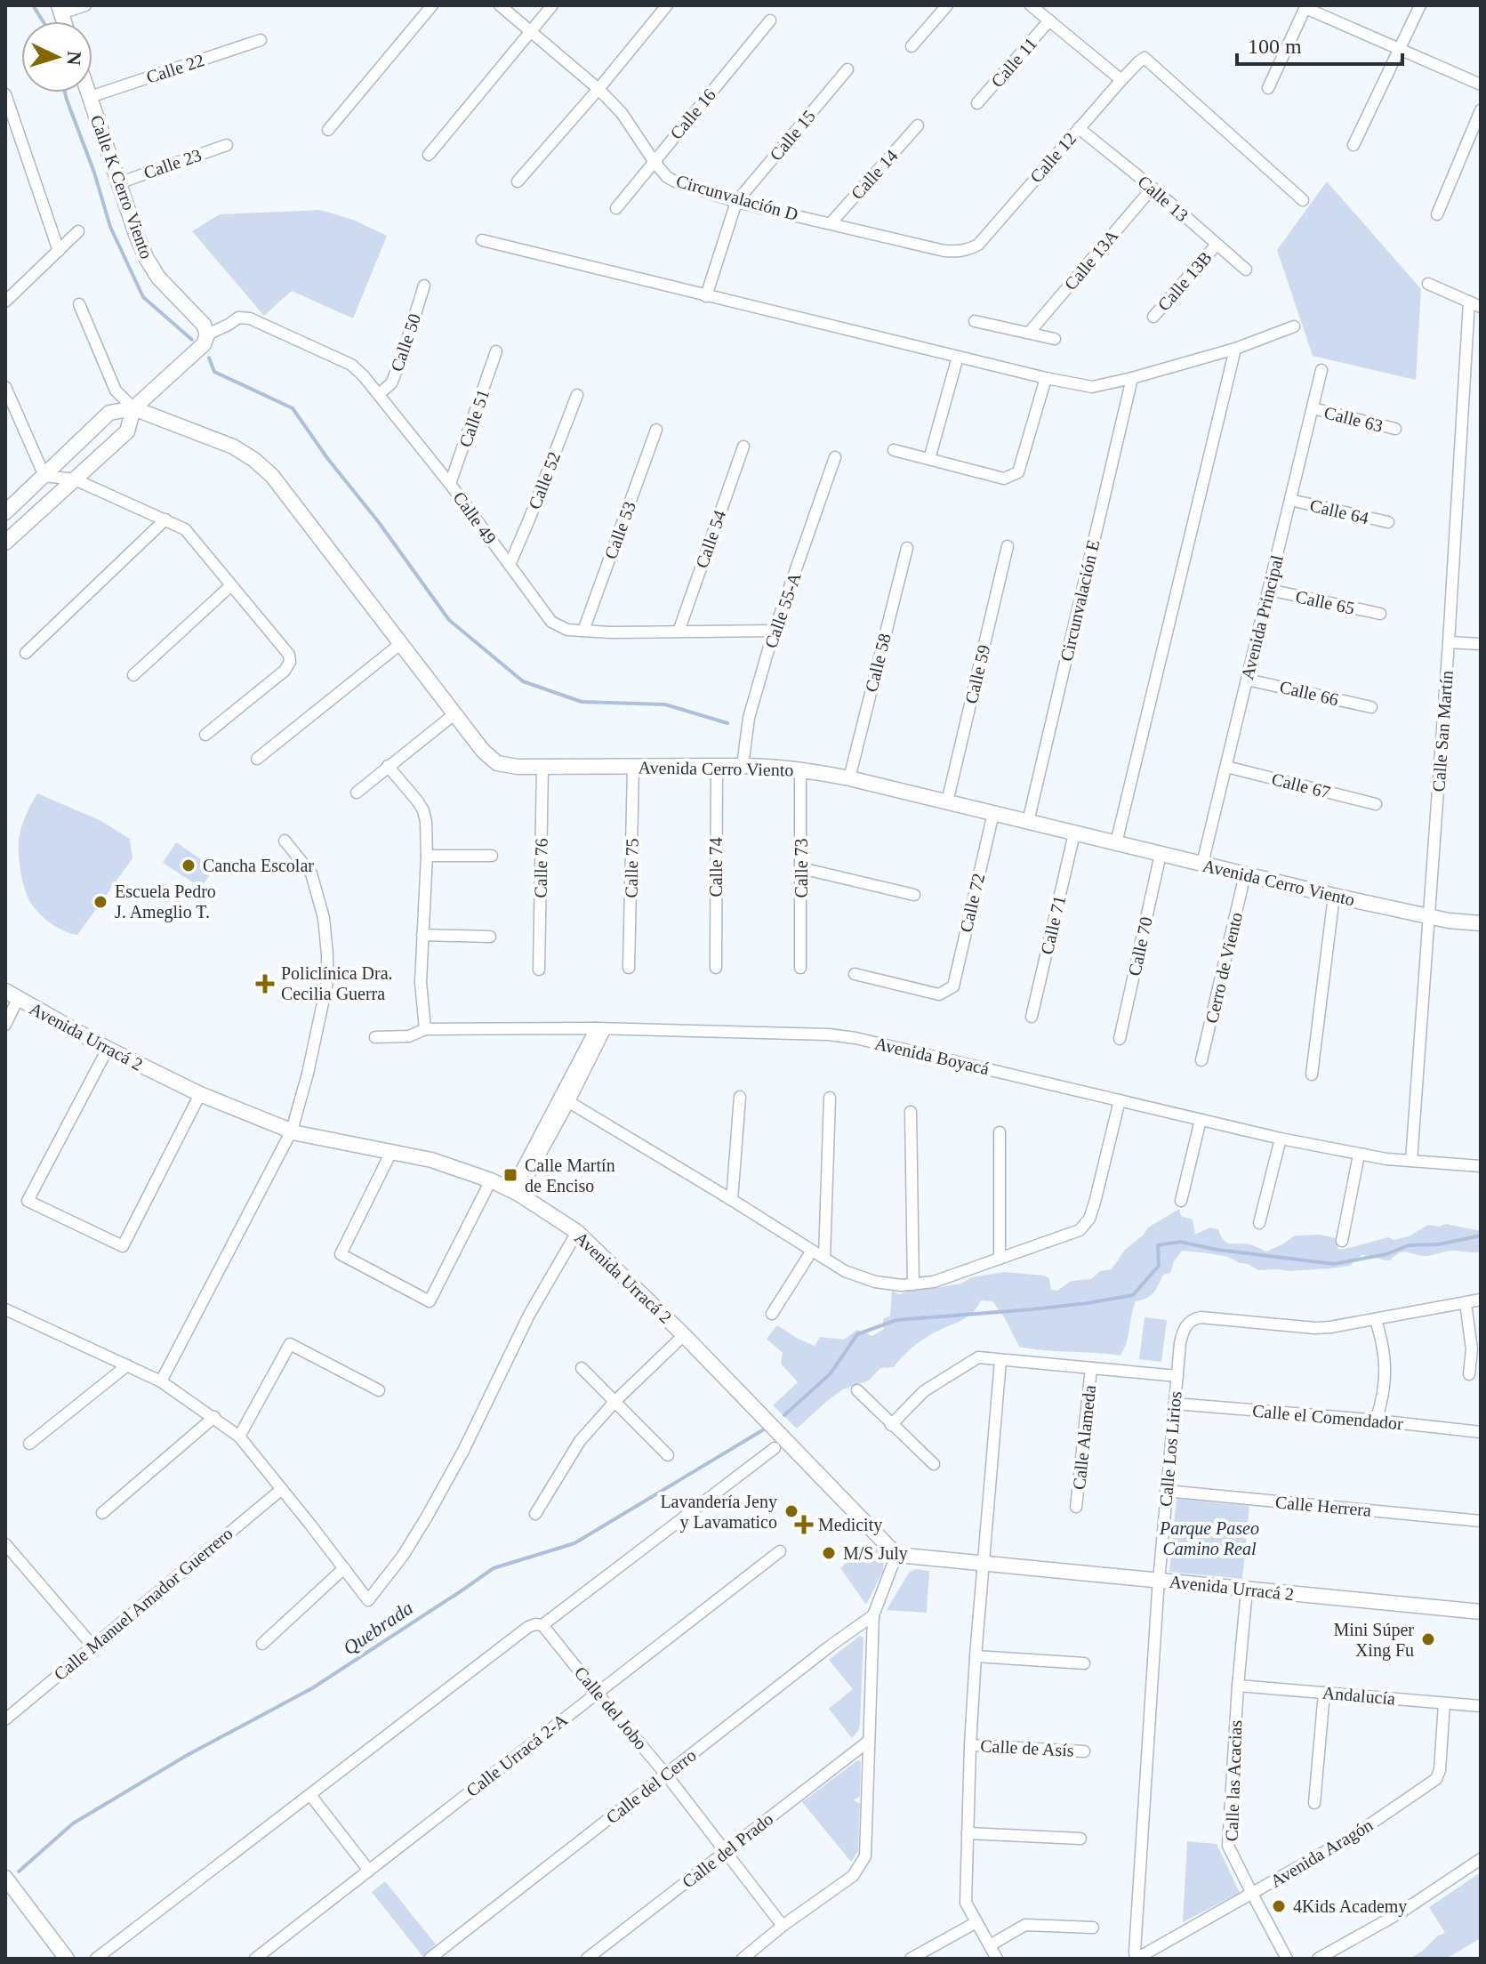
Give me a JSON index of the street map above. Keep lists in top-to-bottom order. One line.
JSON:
{"streets":{"street":["Calle 11","Calle 22","Calle 16","Calle 15","Calle 12","Calle 23","Calle 14","Calle K Cerro Viento","Circunvalación D","Calle 13","Calle 13A","Calle 13B","Calle 50","Calle 51","Calle 63","Calle 52","Calle 64","Calle 49","Calle 53","Calle 54","Circunvalación E","Calle 65","Calle 55-A","Avenida Principal","Calle 58","Calle 59","Calle 66","Calle San Martín","Avenida Cerro Viento","Calle 67","Calle 74","Calle 76","Calle 75","Calle 73","Calle 72","Calle 71","Calle 70","Cerro de Viento","Avenida Urracá 2","Avenida Boyacá","Calle el Comendador","Calle Alameda","Calle Los Lirios","Calle Herrera","Calle Manuel Amador Guerrero","Andalucía","Calle del Jobo","Calle de Asís","Calle Urracá 2-A","Calle las Acacias","Calle del Cerro","Calle del Prado","Avenida Aragón"]},"crossings":[["Calle 22","Calle K Cerro Viento"],["Calle 16","Circunvalación D"],["Calle 15","Circunvalación D"],["Calle 12","Circunvalación D"],["Calle 12","Calle 13"],["Calle 23","Calle K Cerro Viento"],["Calle 14","Circunvalación D"],["Calle K Cerro Viento","Calle 49"],["Calle 13","Calle 13A"],["Calle 13","Calle 13B"],["Calle 50","Calle 49"],["Calle 51","Calle 49"],["Calle 63","Avenida Principal"],["Calle 52","Calle 49"],["Calle 64","Avenida Principal"],["Calle 49","Calle 53"],["Calle 49","Calle 54"],["Calle 49","Calle 55-A"],["Circunvalación E","Avenida Cerro Viento"],["Calle 65","Avenida Principal"],["Calle 55-A","Avenida Cerro Viento"],["Avenida Principal","Calle 66"],["Avenida Principal","Avenida Cerro Viento"],["Avenida Principal","Calle 67"],["Calle 58","Avenida Cerro Viento"],["Calle 59","Avenida Cerro Viento"],["Calle San Martín","Avenida Cerro Viento"],["Calle San Martín","Avenida Boyacá"],["Avenida Cerro Viento","Calle 74"],["Avenida Cerro Viento","Calle 76"],["Avenida Cerro Viento","Calle 75"],["Avenida Cerro Viento","Calle 73"],["Avenida Cerro Viento","Calle 72"],["Avenida Cerro Viento","Calle 71"],["Avenida Cerro Viento","Calle 70"],["Avenida Cerro Viento","Cerro de Viento"],["Avenida Urracá 2","Calle Los Lirios"],["Avenida Urracá 2","Calle las Acacias"],["Calle el Comendador","Calle Los Lirios"],["Calle Los Lirios","Calle Herrera"],["Calle Los Lirios","Avenida Aragón"],["Andalucía","Calle las Acacias"],["Andalucía","Avenida Aragón"],["Calle del Jobo","Calle Urracá 2-A"],["Calle del Jobo","Calle del Cerro"],["Calle del Jobo","Calle del Prado"],["Calle las Acacias","Avenida Aragón"]],"water":["Quebrada"],"parks":["Parque Paseo Camino Real"],"places":{"other":["Cancha Escolar","Escuela Pedro J. Ameglio T.","Lavandería Jeny y Lavamatico","M/S July","Mini Súper Xing Fu","4Kids Academy"],"health":["Policlínica Dra. Cecilia Guerra","Medicity"],"transit":["Calle Martín de Enciso"]},"scale_bar":"100 m","north":"right"}
